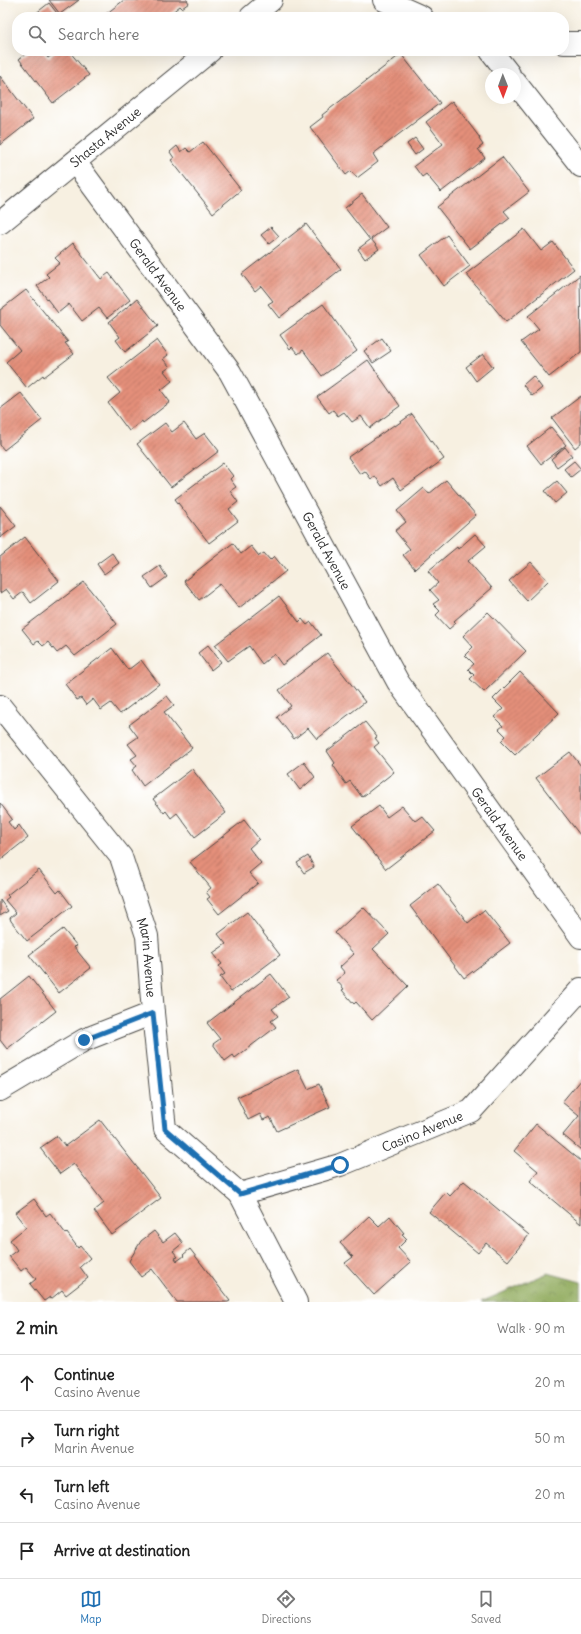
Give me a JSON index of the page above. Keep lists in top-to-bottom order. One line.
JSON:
{"streets":{"street":["Shasta Avenue","Gerald Avenue","Marin Avenue","Casino Avenue"]},"crossings":[["Shasta Avenue","Gerald Avenue"],["Marin Avenue","Casino Avenue"]],"north":"bottom","page":{"search":"Search here","heading":["2 min","Walk · 90 m"],"list":[["Continue","Casino Avenue","20 m"],["Turn right","Marin Avenue","50 m"],["Turn left","Casino Avenue","20 m"],"Arrive at destination"],"nav":["Map","Directions","Saved"]}}
